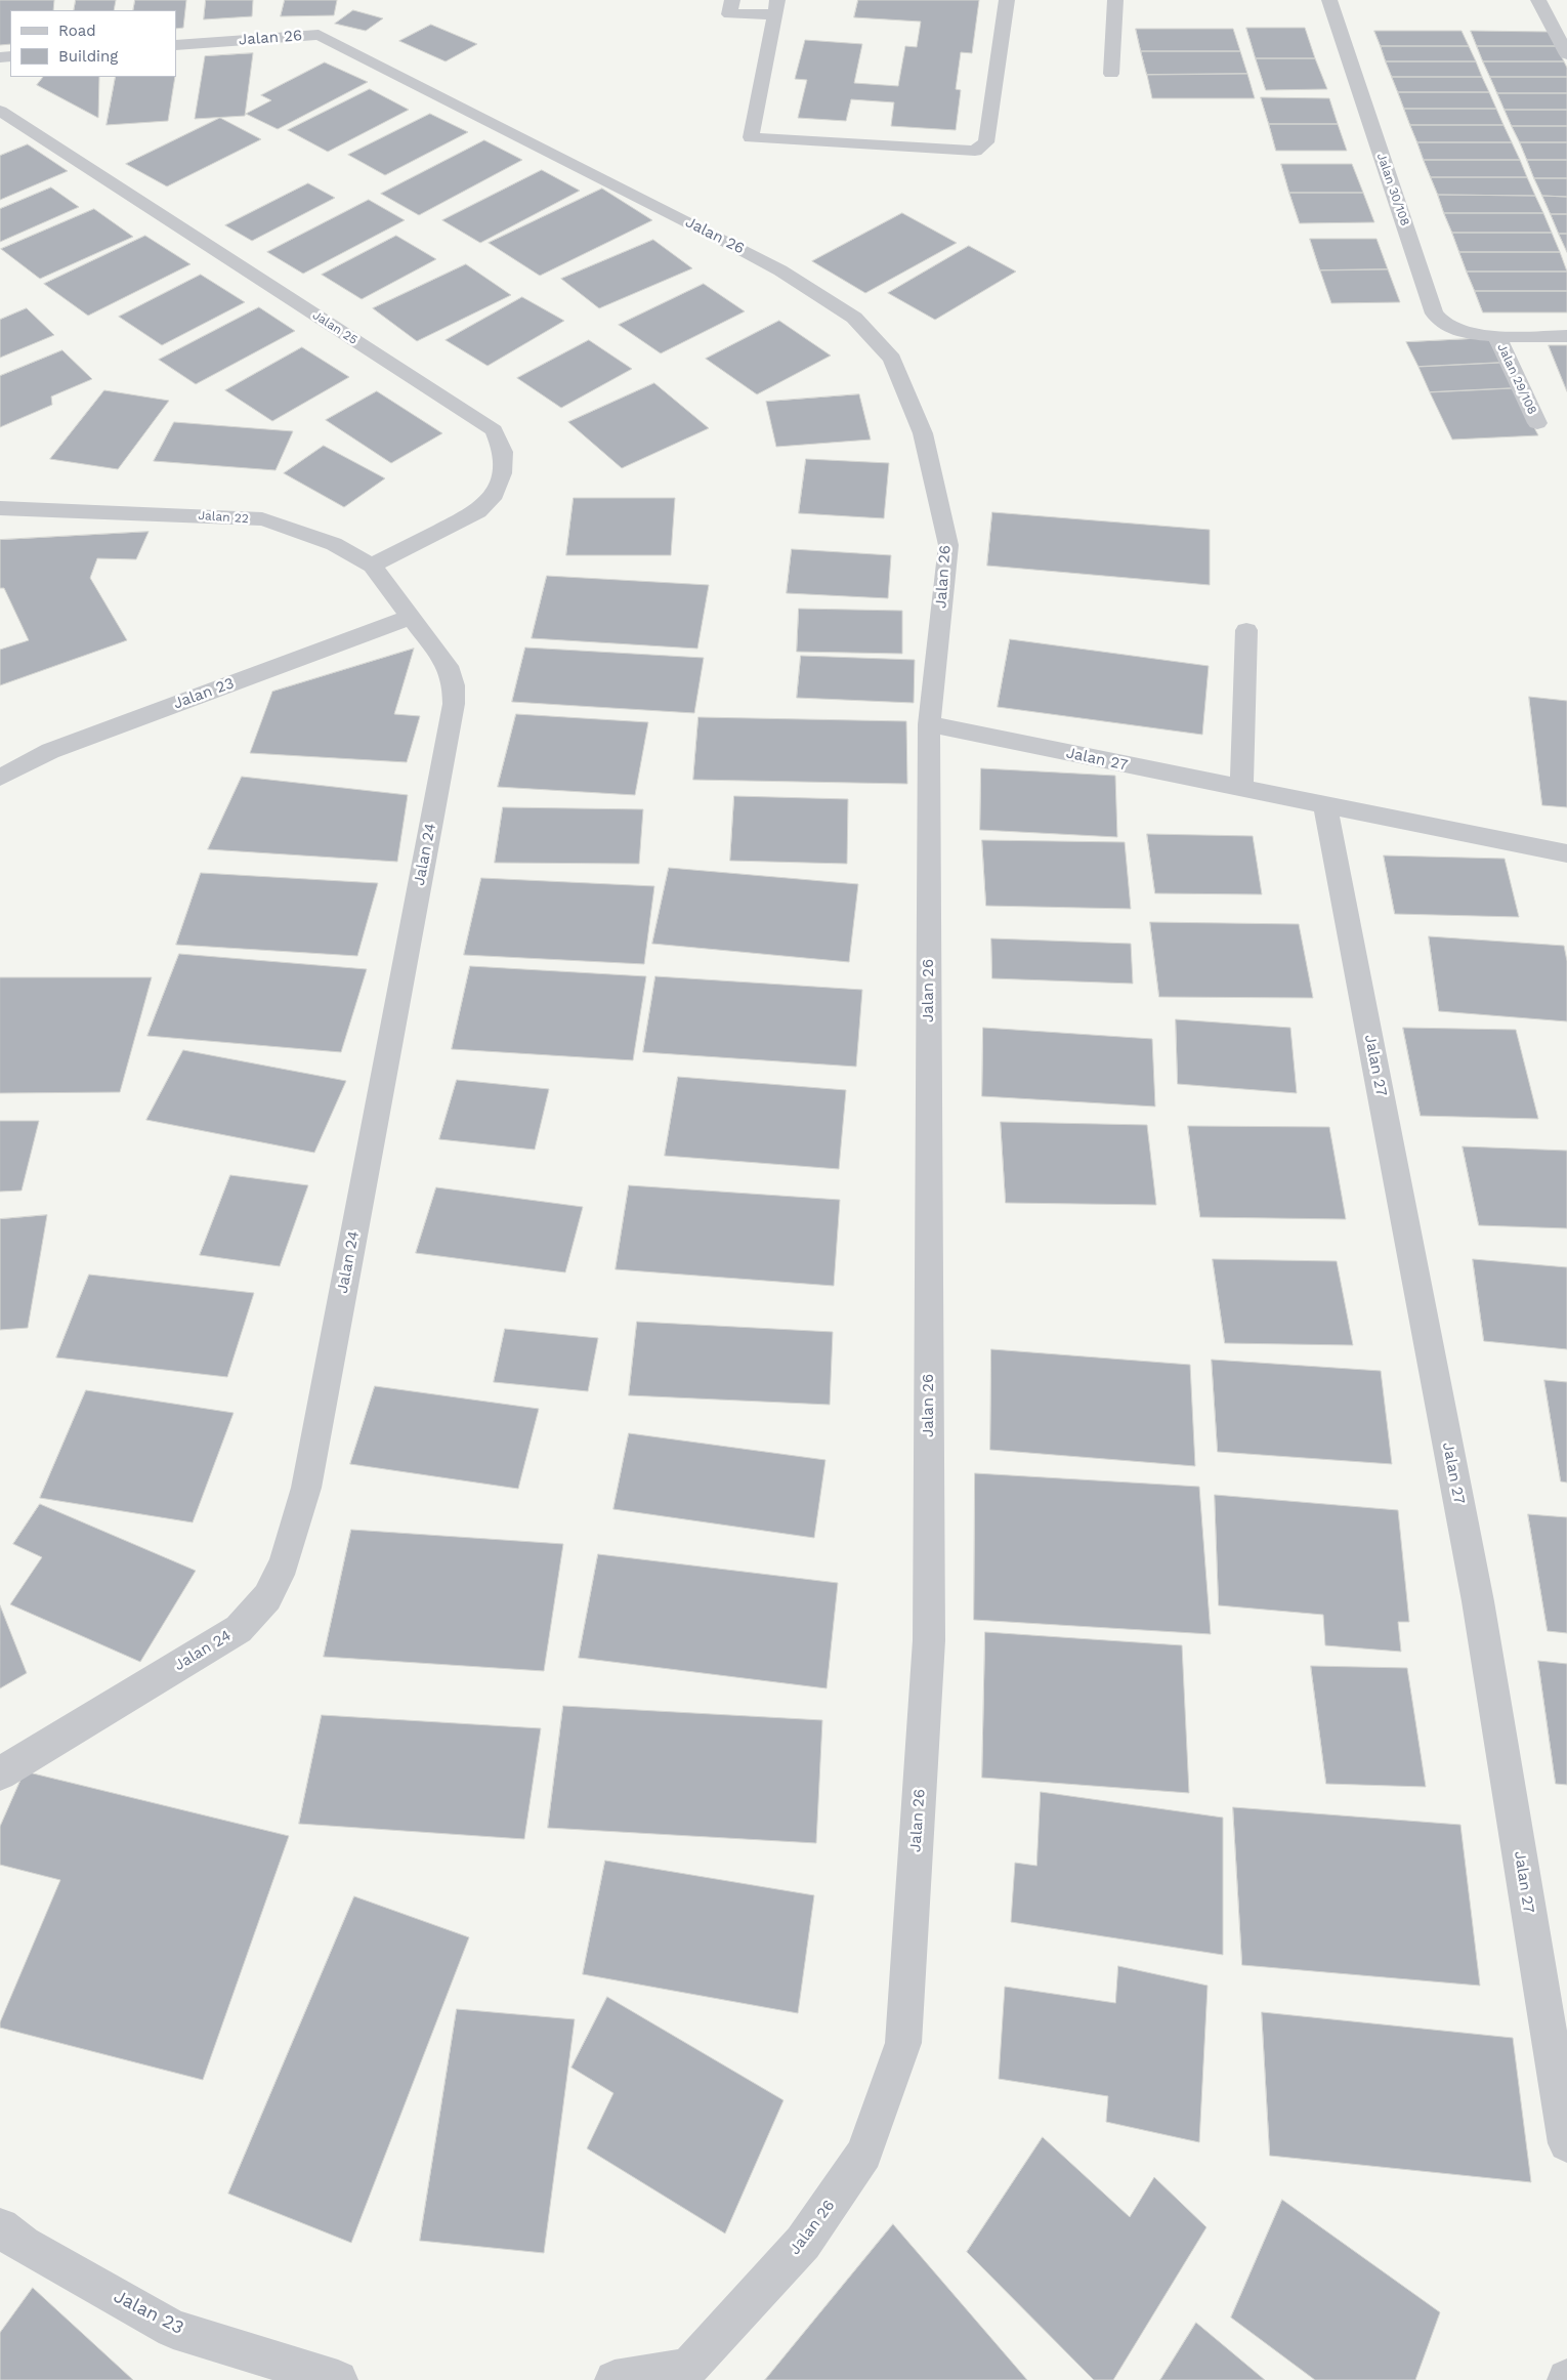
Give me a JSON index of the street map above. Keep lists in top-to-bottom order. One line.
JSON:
{"streets":{"street":["Jalan 26","Jalan 30/108","Jalan 25","Jalan 29/108","Jalan 22","Jalan 23","Jalan 27","Jalan 24"]},"crossings":[["Jalan 26","Jalan 27"],["Jalan 30/108","Jalan 29/108"],["Jalan 25","Jalan 22"],["Jalan 22","Jalan 23"],["Jalan 22","Jalan 24"],["Jalan 23","Jalan 24"]],"legend":["Road","Building"]}
